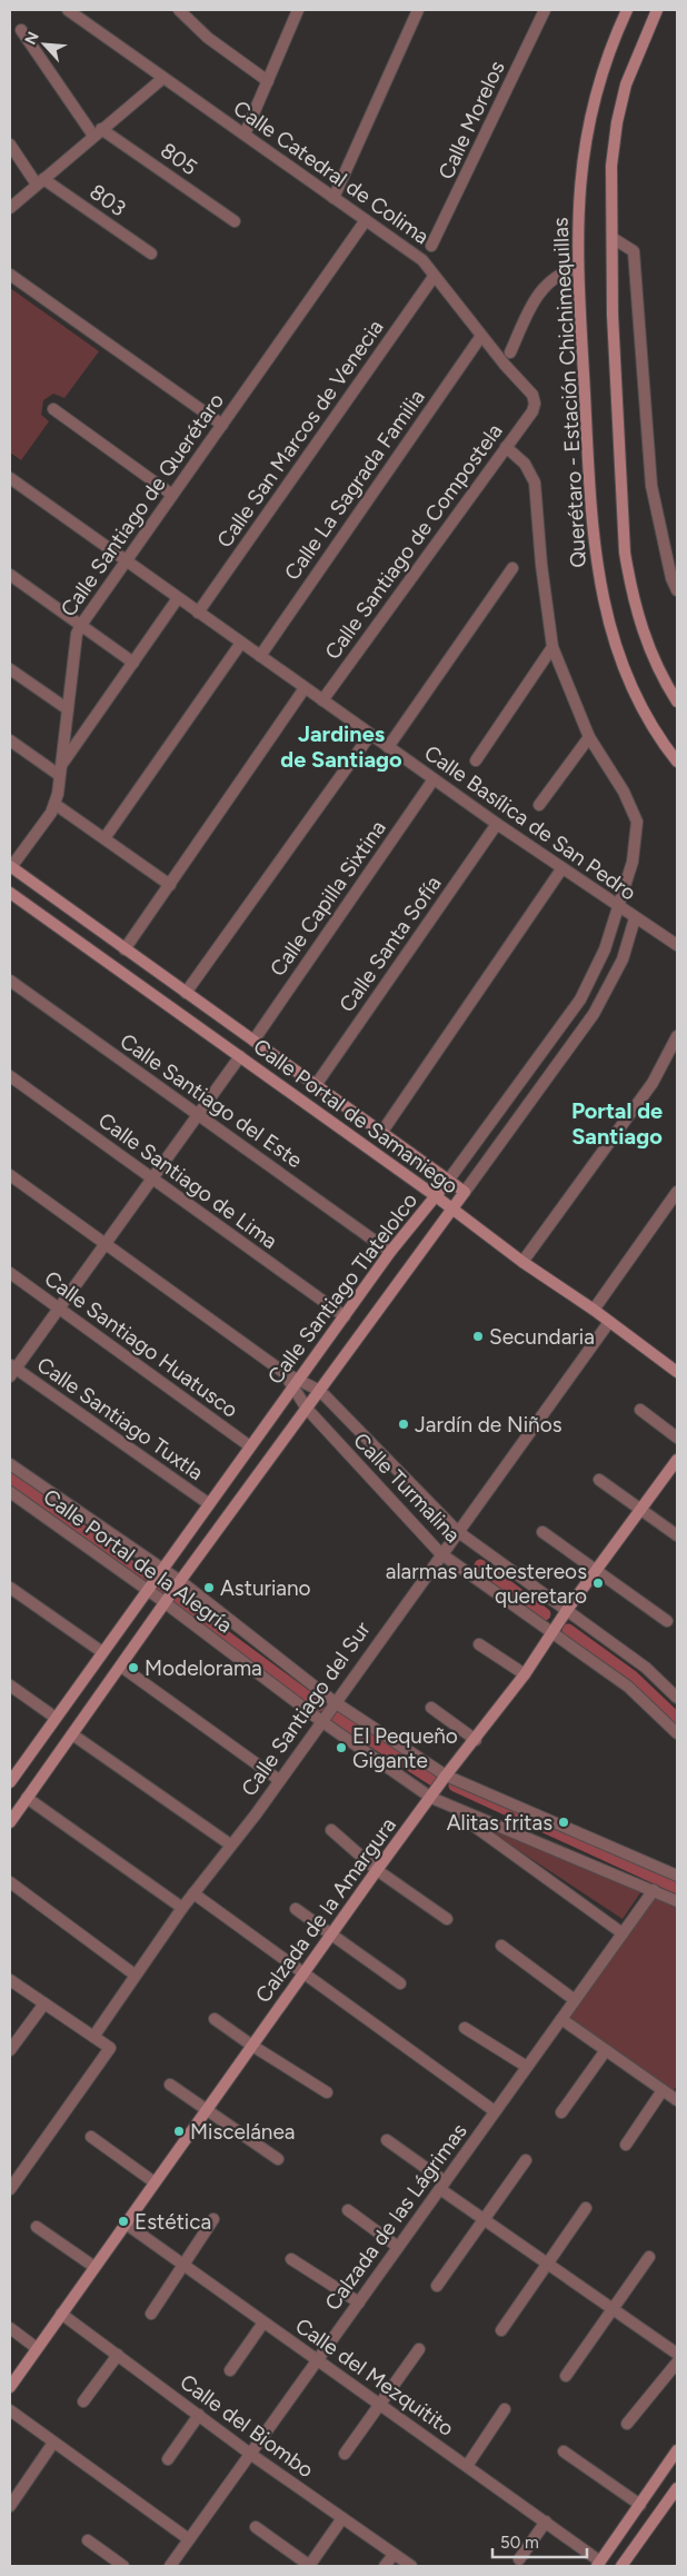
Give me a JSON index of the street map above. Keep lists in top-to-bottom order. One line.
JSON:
{"streets":{"street":["Calle Morelos","805","Calle Catedral de Colima","803","Querétaro - Estación Chichimequillas","Calle San Marcos de Venecia","Calle La Sagrada Familia","Calle Santiago de Querétaro","Calle Santiago de Compostela","Calle Basílica de San Pedro","Calle Capilla Sixtina","Calle Santa Sofía","Calle Santiago del Este","Calle Portal de Samaniego","Calle Santiago de Lima","Calle Santiago Tlatelolco","Calle Santiago Huatusco","Calle Santiago Tuxtla","Calle Turmalina","Calle Portal de la Alegría","Calle Santiago del Sur","Calzada de la Amargura","Calzada de las Lágrimas","Calle del Mezquitito","Calle del Biombo"]},"crossings":[["Calle Catedral de Colima","Calle San Marcos de Venecia"],["Calle Catedral de Colima","Calle La Sagrada Familia"],["Calle Catedral de Colima","Calle Santiago de Querétaro"],["Calle Catedral de Colima","Calle Santiago de Compostela"],["Calle San Marcos de Venecia","Calle Basílica de San Pedro"],["Calle La Sagrada Familia","Calle Basílica de San Pedro"],["Calle Santiago de Querétaro","Calle Basílica de San Pedro"],["Calle Santiago de Querétaro","Calle Portal de Samaniego"],["Calle Santiago de Compostela","Calle Basílica de San Pedro"],["Calle Santiago de Compostela","Calle Santiago Tlatelolco"],["Calle Basílica de San Pedro","Calle Capilla Sixtina"],["Calle Basílica de San Pedro","Calle Santa Sofía"],["Calle Basílica de San Pedro","Calle Santiago Tlatelolco"],["Calle Capilla Sixtina","Calle Portal de Samaniego"],["Calle Santa Sofía","Calle Portal de Samaniego"],["Calle Santiago del Este","Calle Santiago Tlatelolco"],["Calle Portal de Samaniego","Calle Santiago Tlatelolco"],["Calle Portal de Samaniego","Calle Santiago del Sur"],["Calle Santiago de Lima","Calle Santiago Tlatelolco"],["Calle Santiago Tlatelolco","Calle Santiago Huatusco"],["Calle Santiago Tlatelolco","Calle Santiago Tuxtla"],["Calle Santiago Tlatelolco","Calle Turmalina"],["Calle Santiago Tlatelolco","Calle Portal de la Alegría"],["Calle Turmalina","Calle Santiago del Sur"],["Calle Turmalina","Calzada de la Amargura"],["Calle Portal de la Alegría","Calle Santiago del Sur"],["Calle Portal de la Alegría","Calzada de la Amargura"],["Calle Portal de la Alegría","Calzada de las Lágrimas"],["Calzada de la Amargura","Calle del Mezquitito"],["Calzada de la Amargura","Calle del Biombo"],["Calzada de las Lágrimas","Calle del Mezquitito"],["Calzada de las Lágrimas","Calle del Biombo"]],"districts":["Jardines de Santiago","Portal de Santiago"],"places":["Secundaria","Jardín de Niños","alarmas autoestereos queretaro","Asturiano","Modelorama","El Pequeño Gigante","Alitas fritas","Miscelánea","Estética"],"scale_bar":"50 m","north":"top left"}
